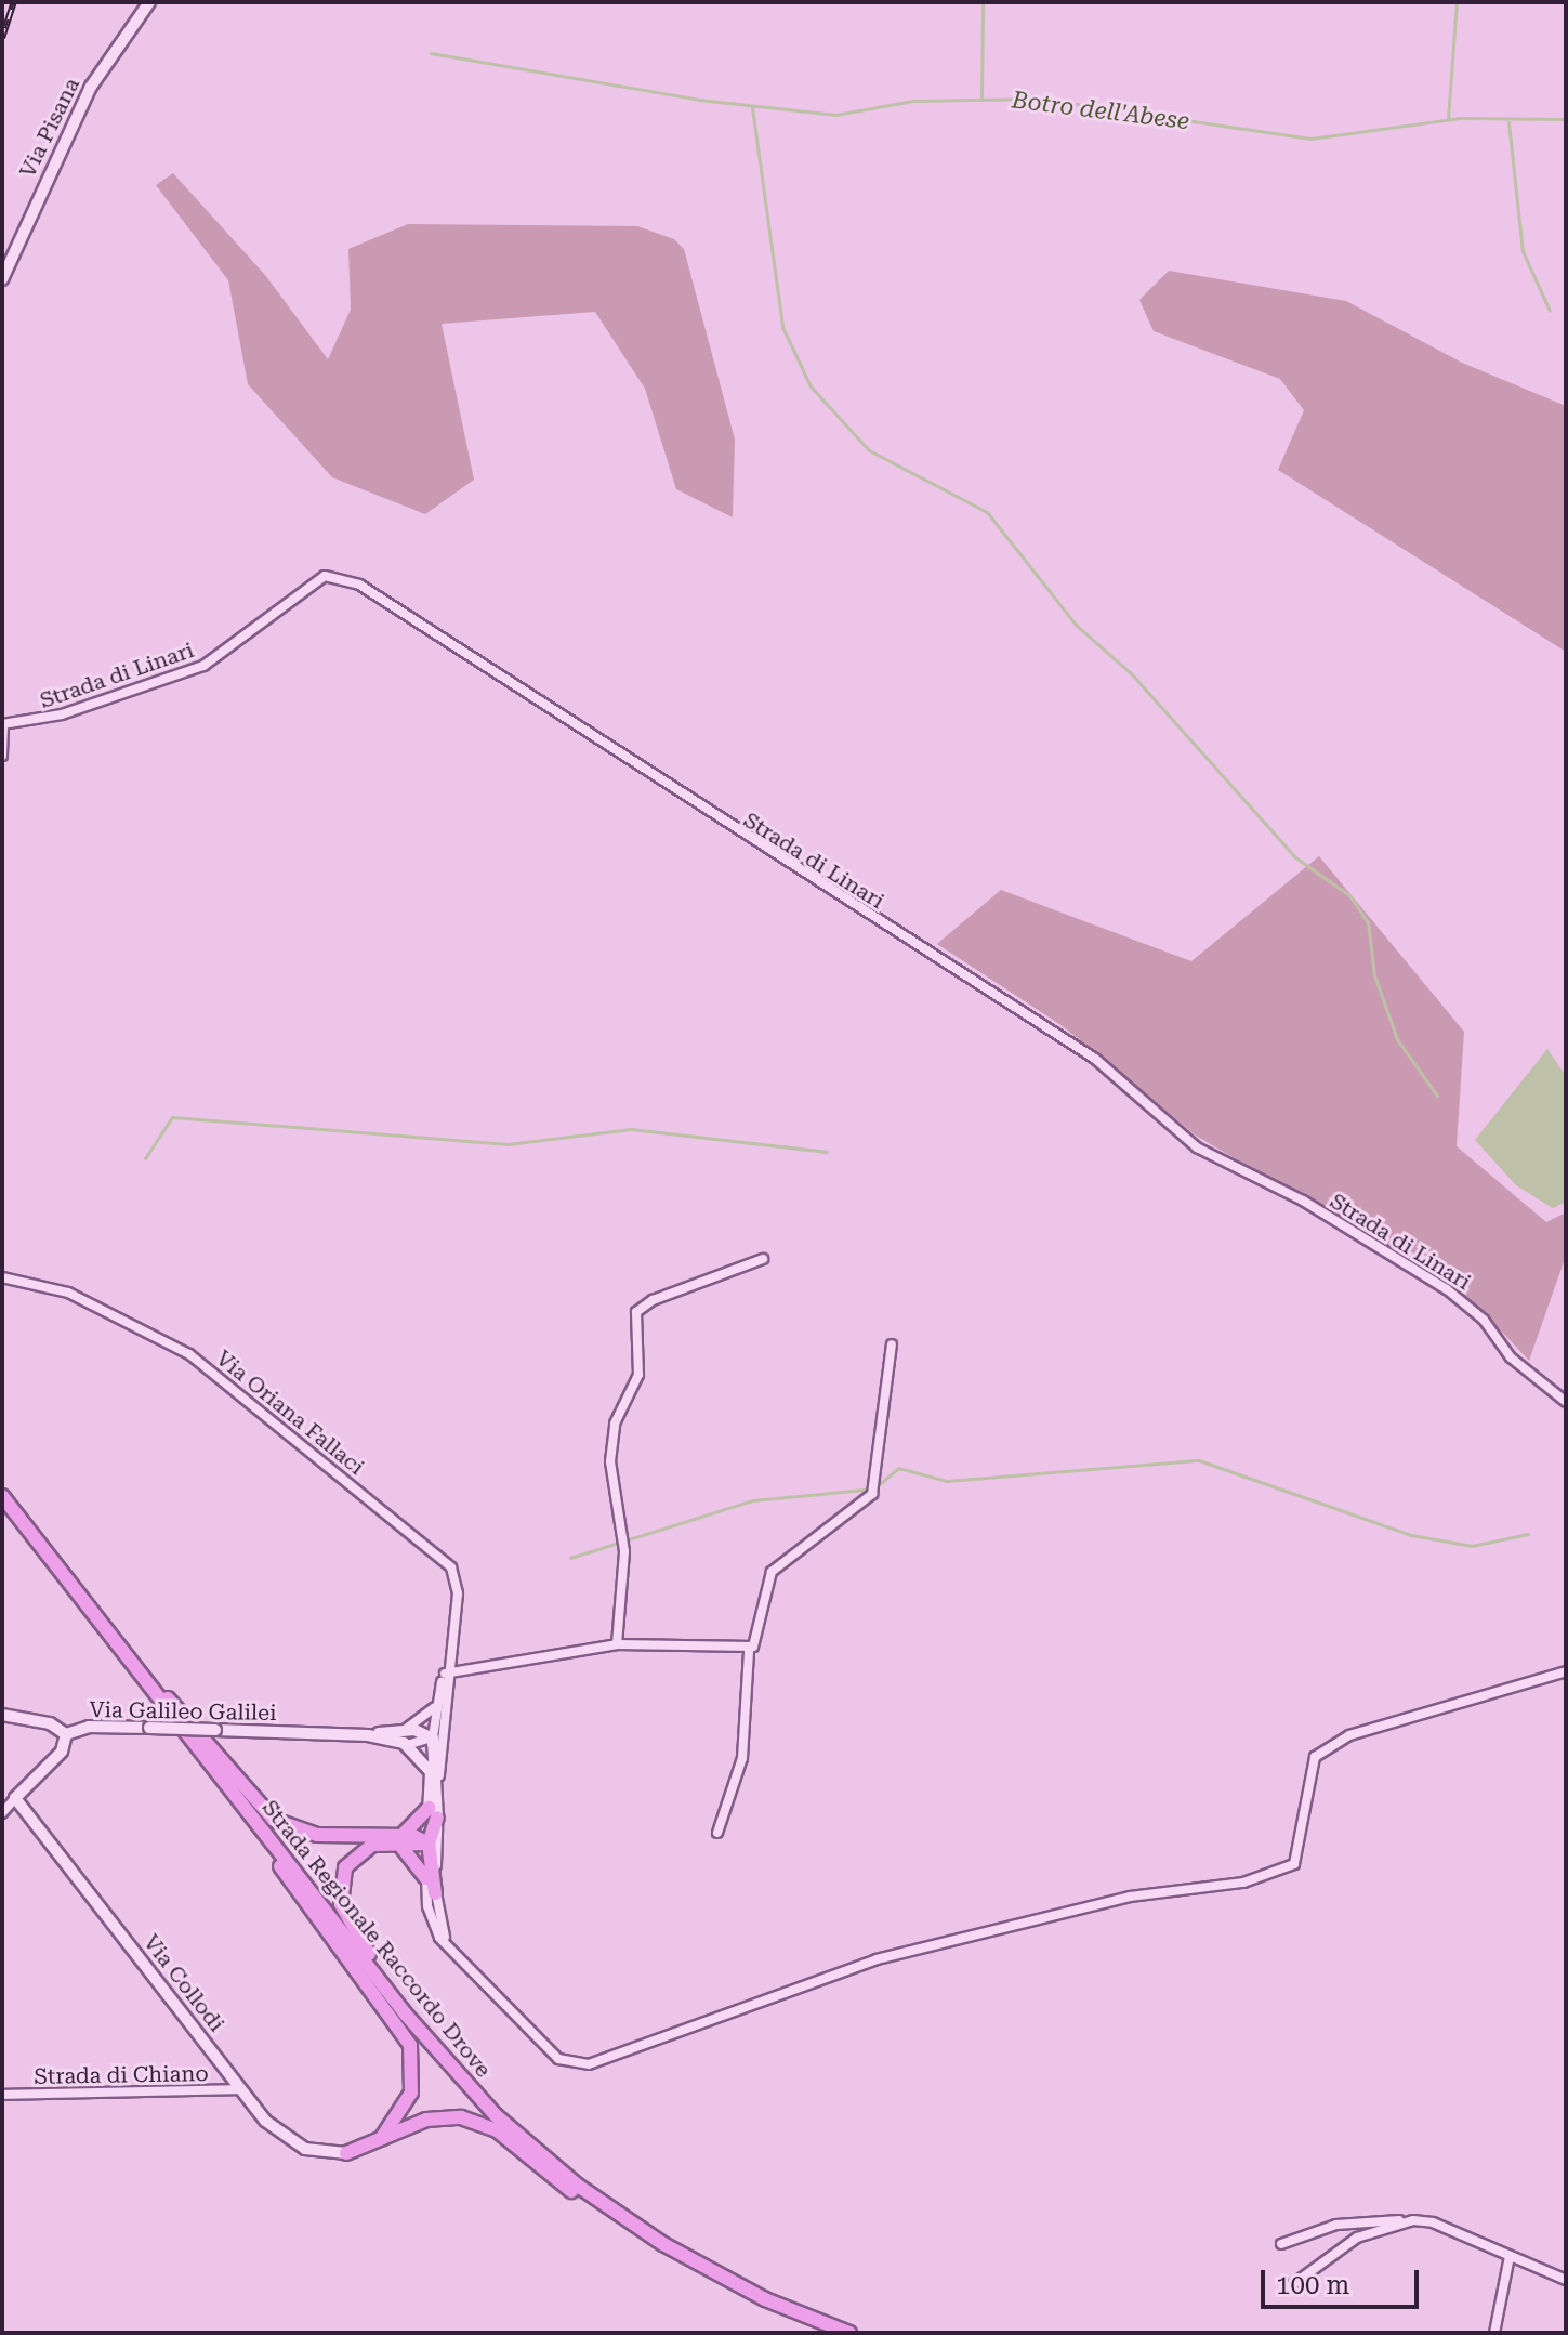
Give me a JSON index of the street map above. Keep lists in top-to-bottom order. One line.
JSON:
{"streets":{"main road":["Strada Regionale Raccordo Drove"],"street":["Via Pisana","Strada di Linari","Via Oriana Fallaci","Via Galileo Galilei","Via Collodi","Strada di Chiano"]},"crossings":[["Via Collodi","Strada di Chiano"]],"water":["Botro dell'Abese"],"scale_bar":"100 m"}
